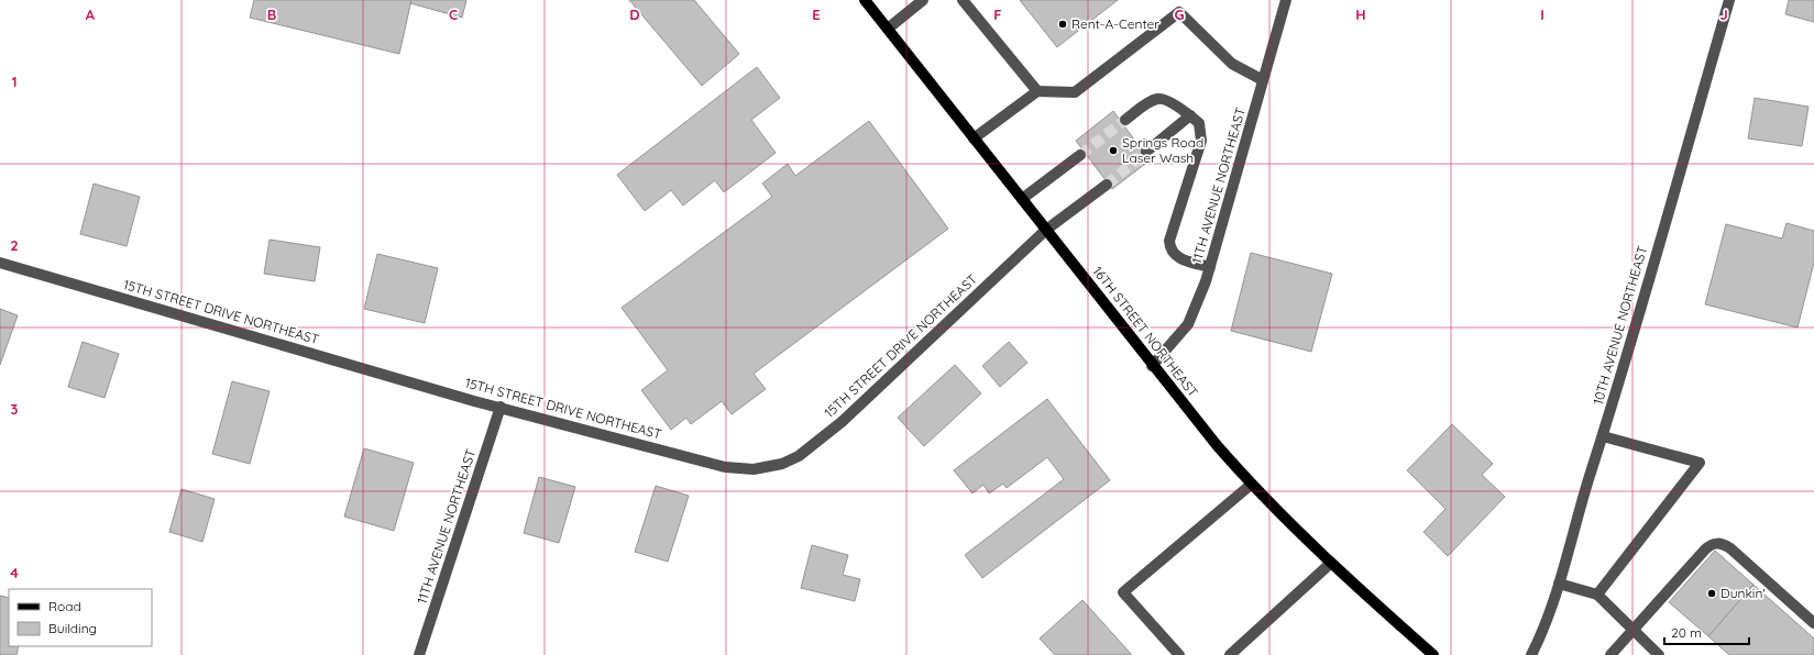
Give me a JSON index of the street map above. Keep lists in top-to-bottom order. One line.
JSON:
{"streets":{"main road":["16TH STREET NORTHEAST"],"street":["11TH AVENUE NORTHEAST","15TH STREET DRIVE NORTHEAST","10TH AVENUE NORTHEAST"]},"crossings":[["11TH AVENUE NORTHEAST","15TH STREET DRIVE NORTHEAST"],["11TH AVENUE NORTHEAST","16TH STREET NORTHEAST"],["15TH STREET DRIVE NORTHEAST","16TH STREET NORTHEAST"]],"places":["Rent-A-Center","Springs Road Laser Wash","Dunkin'"],"legend":["Road","Building"],"scale_bar":"20 m","grid":{"columns":["A","B","C","D","E","F","G","H","I","J"],"rows":["1","2","3","4"]}}
